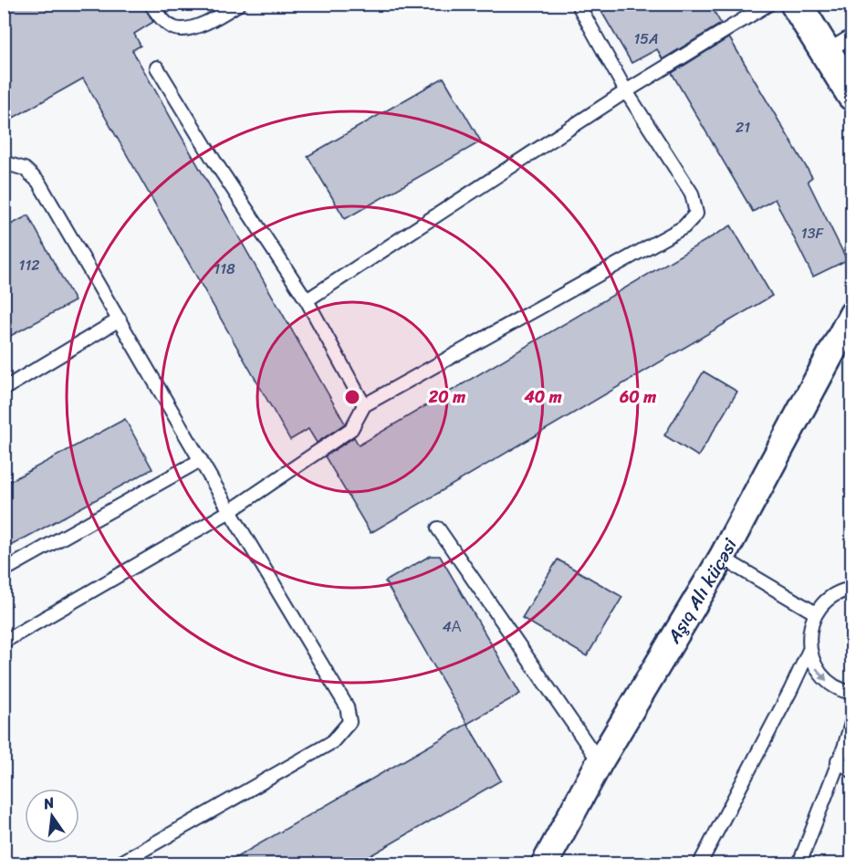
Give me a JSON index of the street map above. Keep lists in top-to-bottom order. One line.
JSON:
{"streets":{"street":["Aşıq Alı küçəsi"]},"house_numbers":["15A","21","13F","112","118","4А"],"north":"top","rings":["20 m","40 m","60 m"]}
